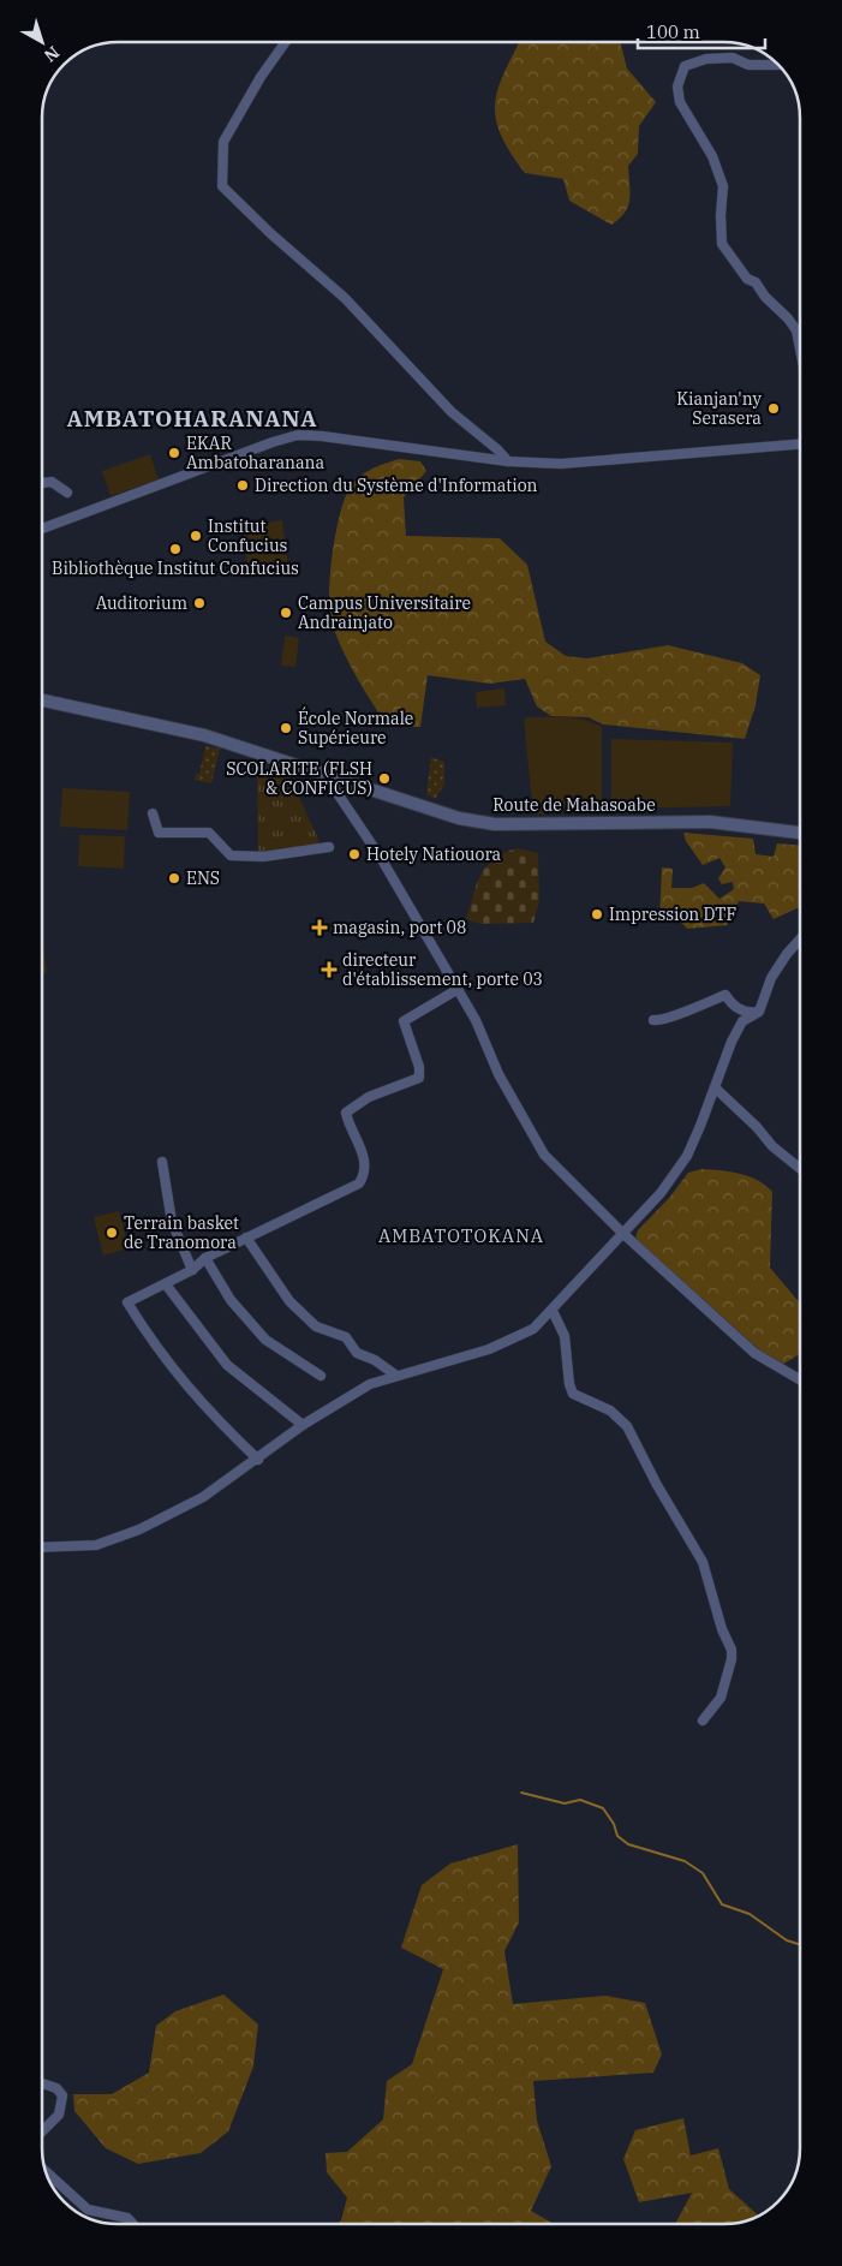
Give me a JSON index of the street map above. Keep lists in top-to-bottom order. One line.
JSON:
{"streets":{"street":["Route de Mahasoabe"]},"districts":["AMBATOHARANANA","AMBATOTOKANA"],"places":{"other":["Kianjan'ny Serasera","EKAR Ambatoharanana","Direction du Système d'Information","Institut Confucius","Bibliothèque Institut Confucius","Auditorium","Campus Universitaire Andrainjato","École Normale Supérieure","SCOLARITE (FLSH & CONFICUS)","Hotely Natiouora","ENS","Impression DTF","Terrain basket de Tranomora"],"health":["magasin, port 08","directeur d'établissement, porte 03"]},"scale_bar":"100 m","north":"bottom right"}
